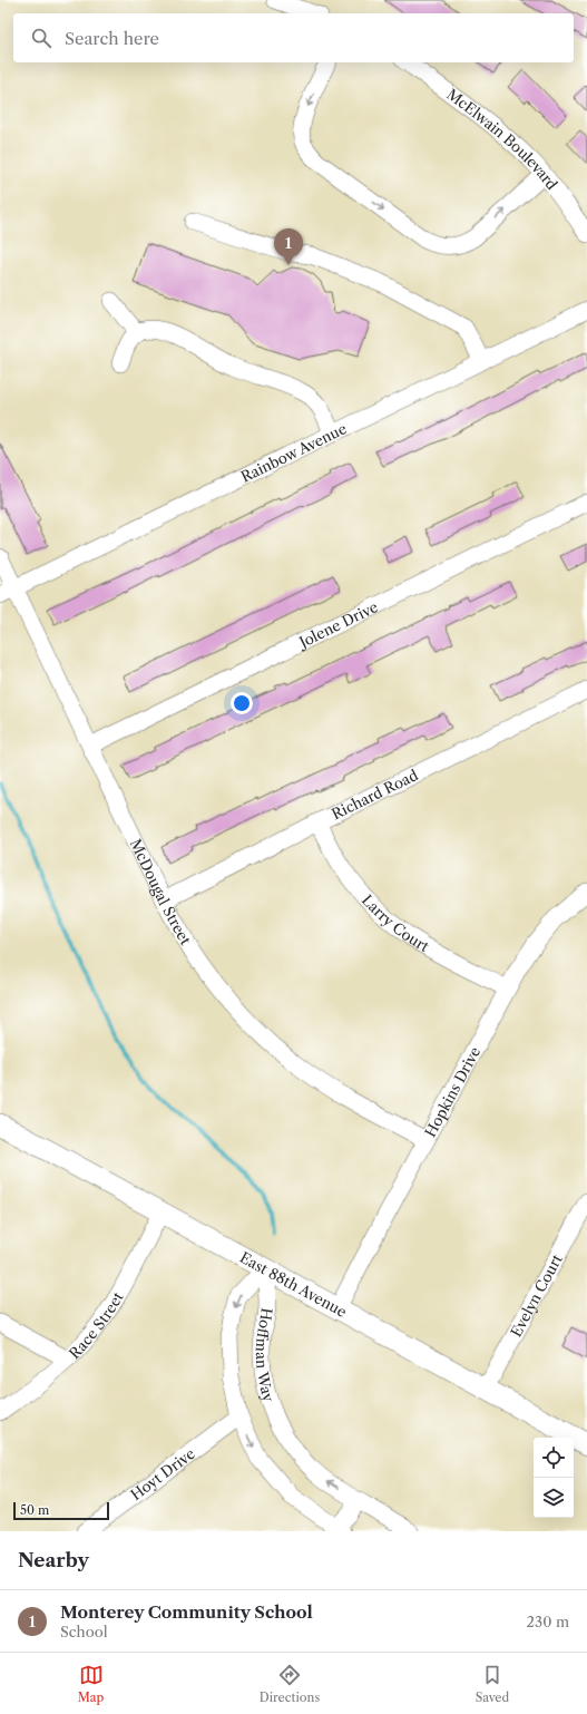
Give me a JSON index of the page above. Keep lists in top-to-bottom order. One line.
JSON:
{"streets":{"main road":["East 88th Avenue"],"street":["McElwain Boulevard","Rainbow Avenue","Jolene Drive","Richard Road","McDougal Street","Larry Court","Hopkins Drive","Evelyn Court","Race Street","Hoffman Way","Hoyt Drive"]},"crossings":[["Rainbow Avenue","McDougal Street"],["Jolene Drive","McDougal Street"],["Richard Road","McDougal Street"],["Richard Road","Larry Court"],["McDougal Street","Hopkins Drive"],["Larry Court","Hopkins Drive"],["Hopkins Drive","East 88th Avenue"],["East 88th Avenue","Evelyn Court"],["East 88th Avenue","Race Street"],["East 88th Avenue","Hoffman Way"],["Hoffman Way","Hoyt Drive"]],"scale_bar":"50 m","page":{"search":"Search here","pins":"1","scale":"50 m","heading":"Nearby","list":[{"mark":"1","name":"Monterey Community School","note":"School","value":"230 m"}],"nav":["Map","Directions","Saved"]}}
